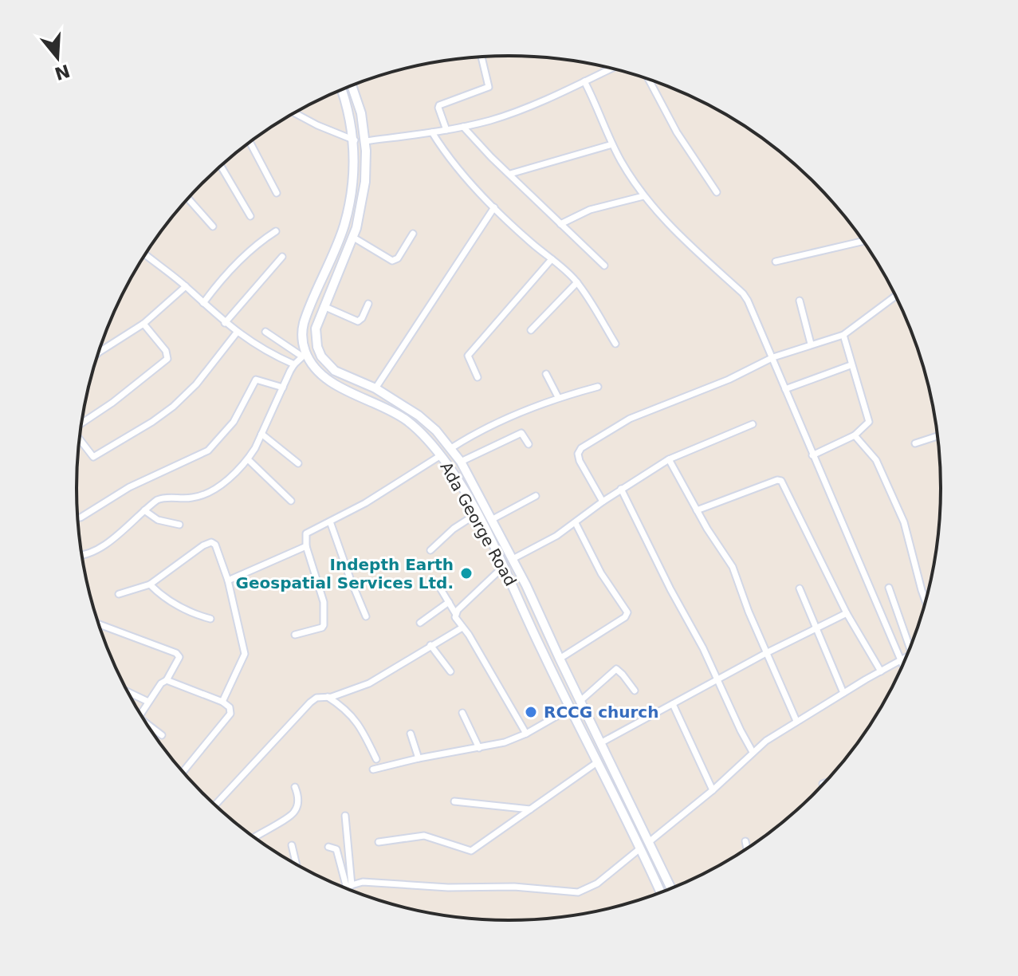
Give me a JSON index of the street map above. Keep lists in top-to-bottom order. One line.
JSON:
{"streets":{"main road":["Ada George Road"]},"places":["Indepth Earth Geospatial Services Ltd.","RCCG church"],"north":"bottom"}
